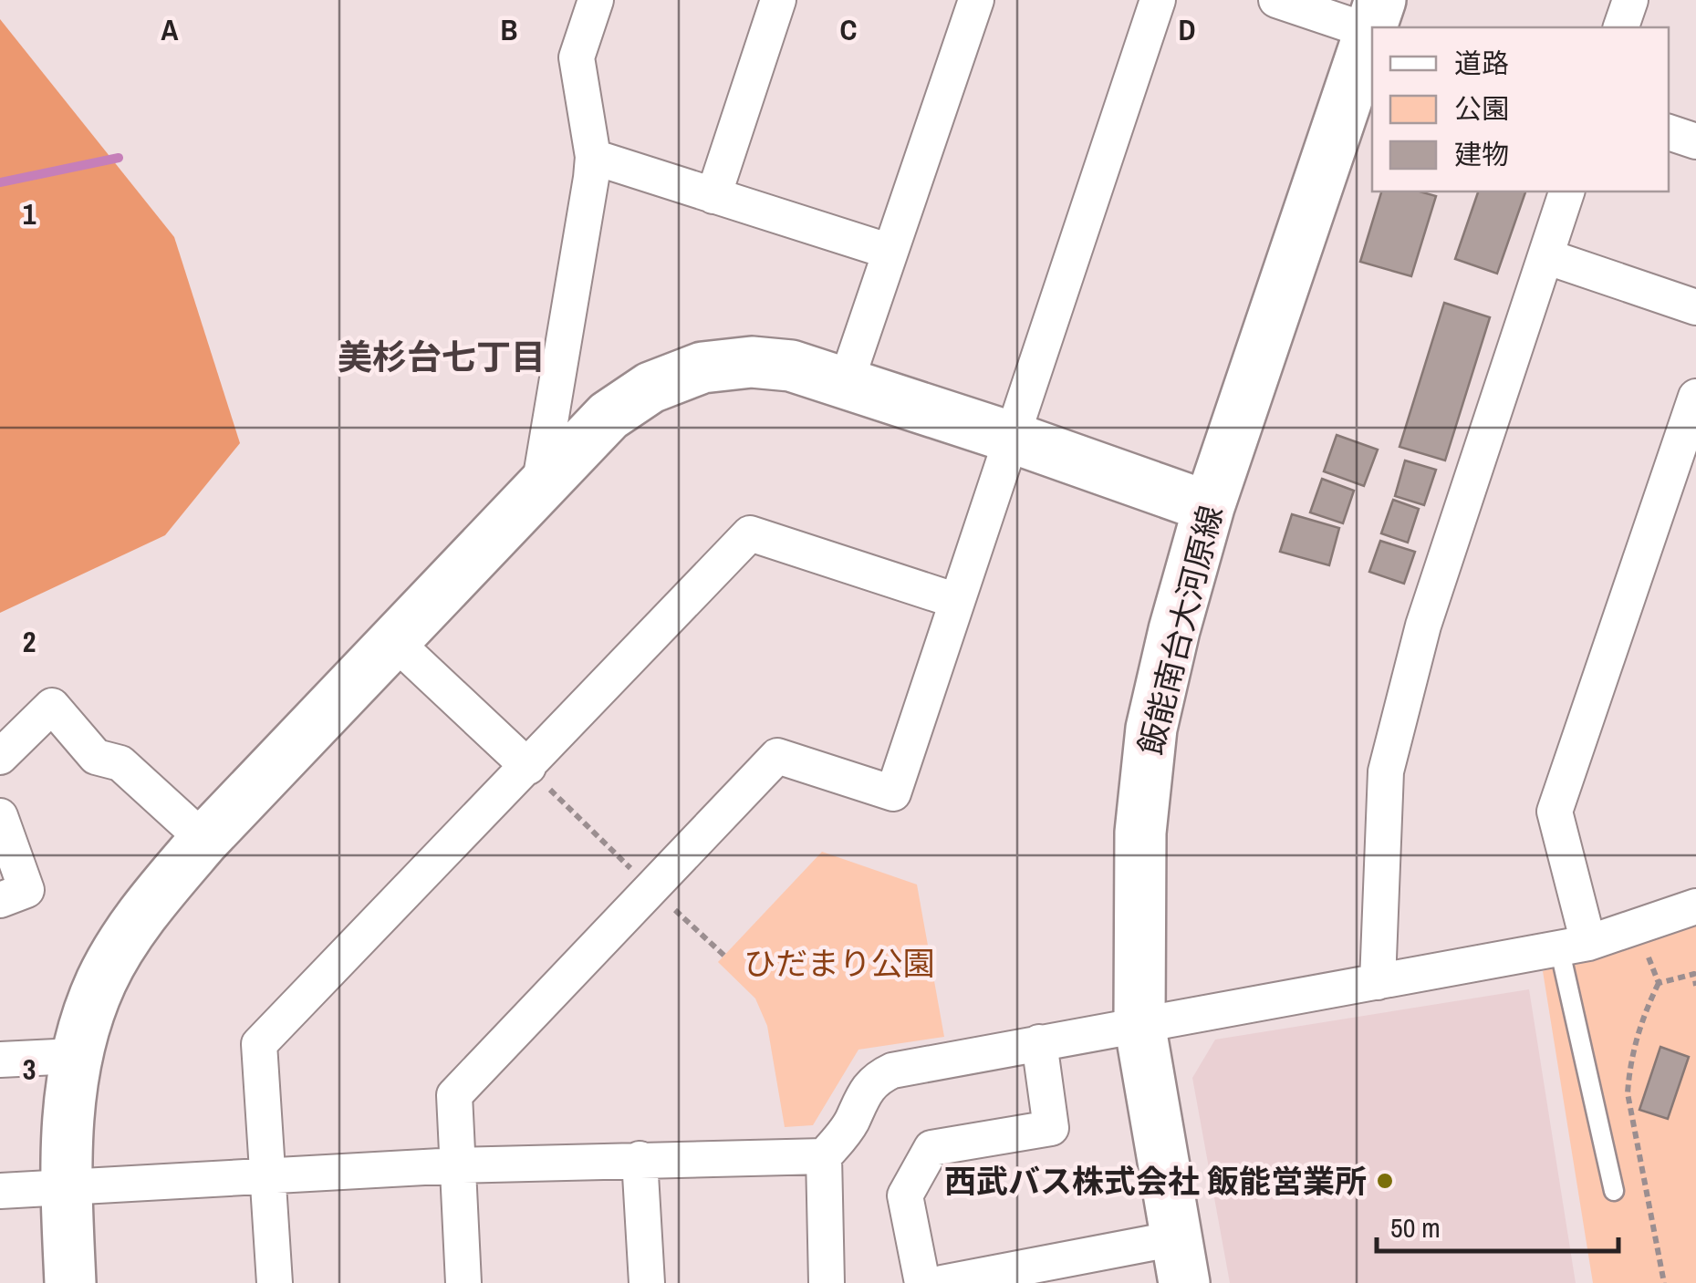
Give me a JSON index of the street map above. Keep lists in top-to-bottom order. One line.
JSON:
{"streets":{"street":["飯能南台大河原線"]},"districts":["美杉台七丁目"],"parks":["ひだまり公園"],"places":["西武バス株式会社 飯能営業所"],"legend":["道路","公園","建物"],"scale_bar":"50 m","grid":{"columns":["A","B","C","D"],"rows":["1","2","3"]}}
